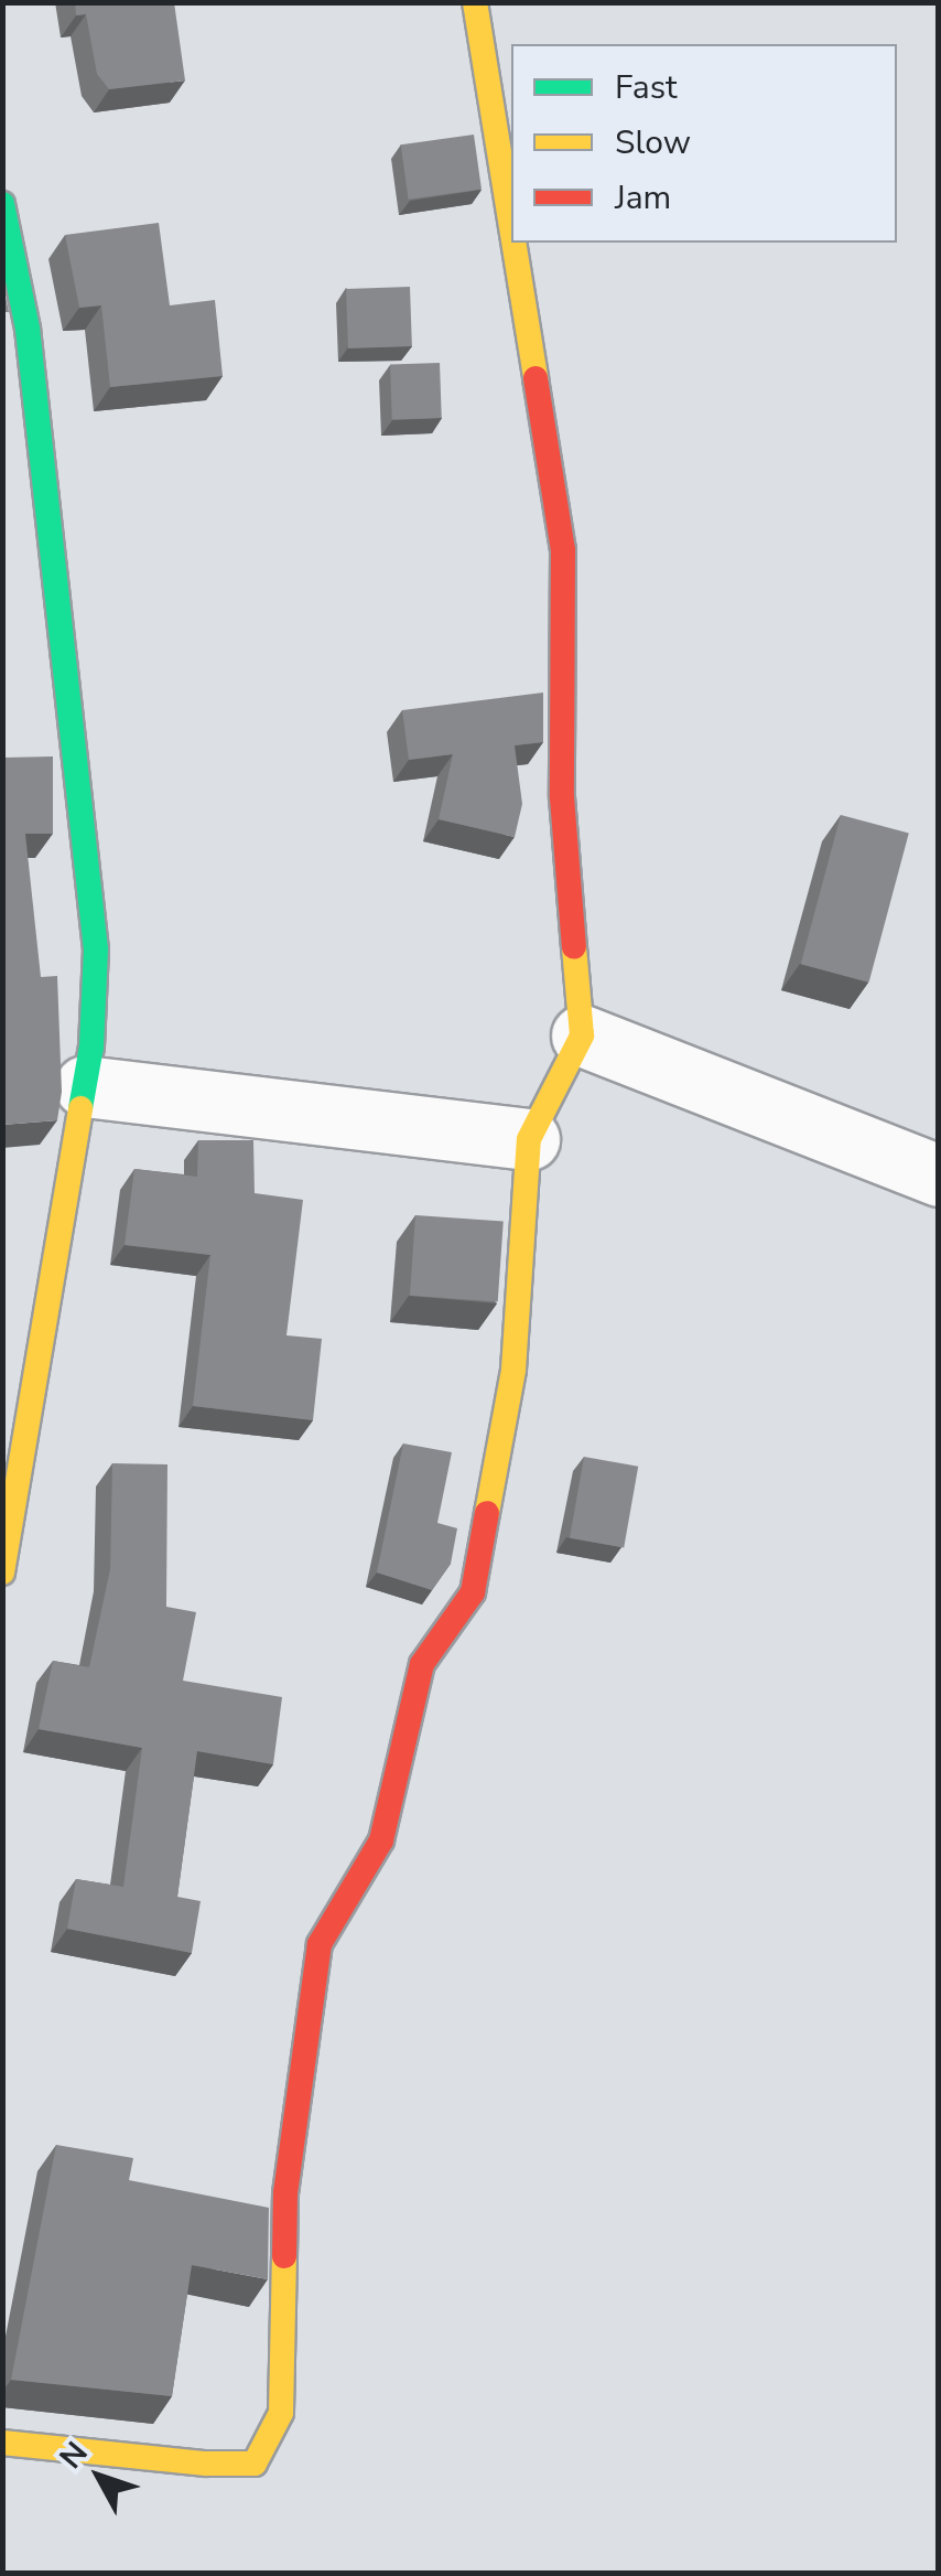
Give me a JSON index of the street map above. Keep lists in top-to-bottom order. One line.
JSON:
{"legend":["Fast","Slow","Jam"],"north":"top left"}
